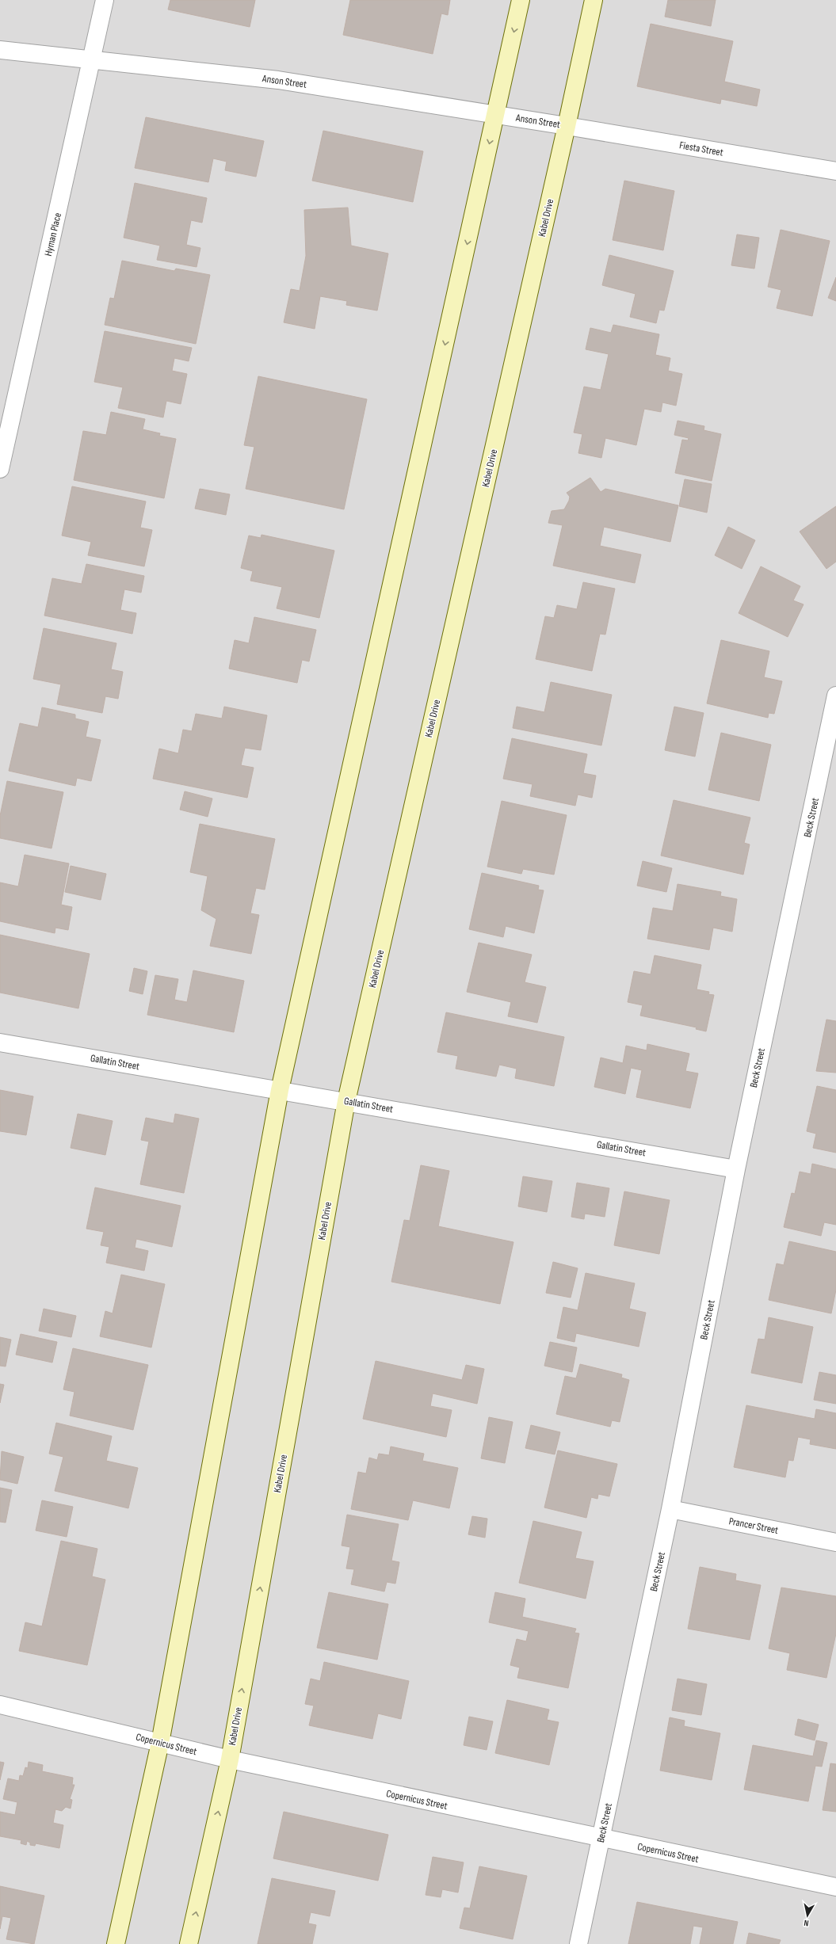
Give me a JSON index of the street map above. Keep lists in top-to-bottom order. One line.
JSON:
{"streets":{"street":["Anson Street","Fiesta Street","Kabel Drive","Hyman Place","Beck Street","Gallatin Street","Prancer Street","Copernicus Street"]},"crossings":[["Anson Street","Fiesta Street"],["Anson Street","Kabel Drive"],["Anson Street","Hyman Place"],["Fiesta Street","Kabel Drive"],["Kabel Drive","Gallatin Street"],["Kabel Drive","Copernicus Street"],["Beck Street","Gallatin Street"],["Beck Street","Prancer Street"],["Beck Street","Copernicus Street"]],"north":"bottom"}
